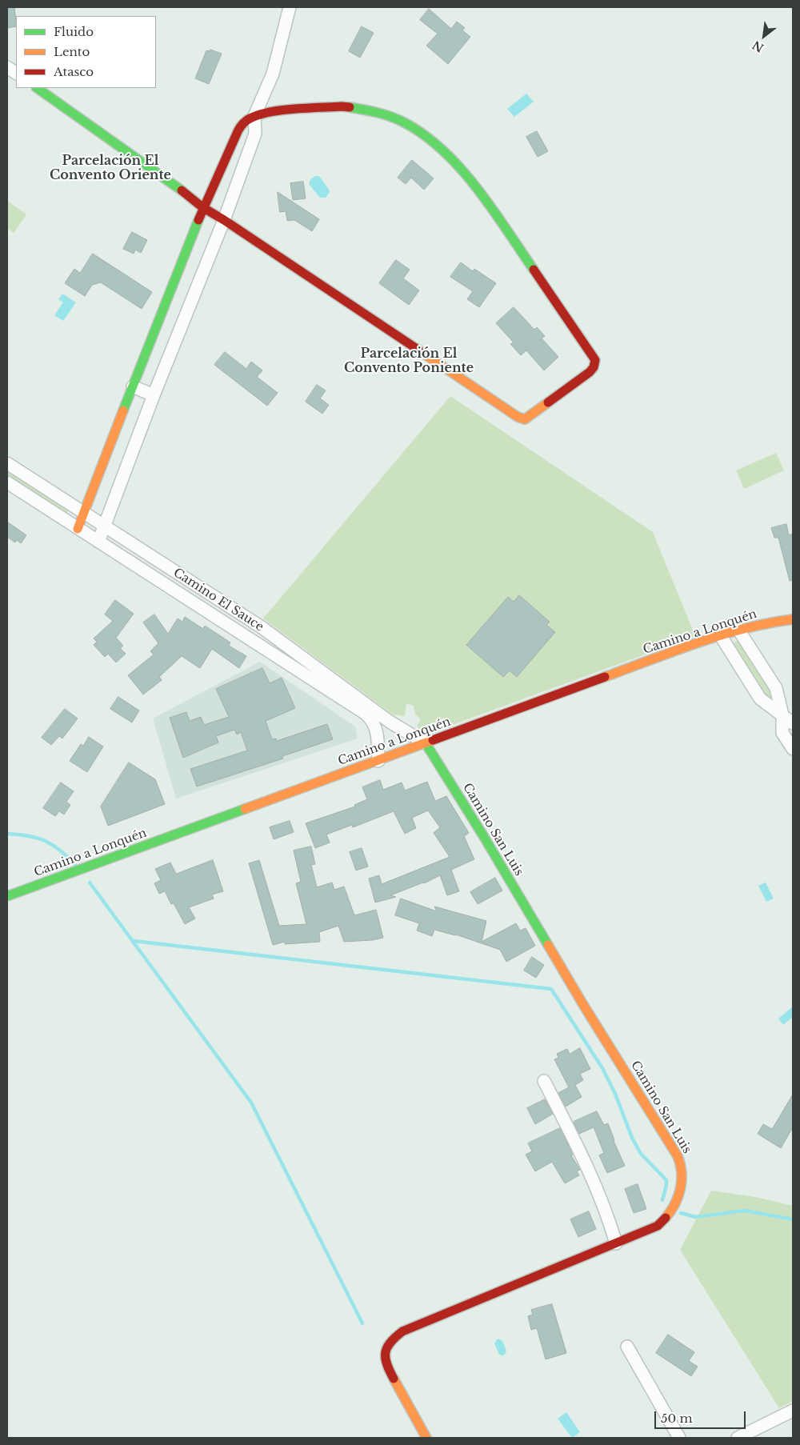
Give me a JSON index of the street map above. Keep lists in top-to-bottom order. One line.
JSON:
{"streets":{"street":["Camino El Sauce","Camino a Lonquén","Camino San Luis"]},"crossings":[["Camino El Sauce","Camino a Lonquén"],["Camino El Sauce","Camino San Luis"],["Camino a Lonquén","Camino San Luis"]],"districts":["Parcelación El Convento Oriente","Parcelación El Convento Poniente"],"legend":["Fluido","Lento","Atasco"],"scale_bar":"50 m","north":"bottom left"}
